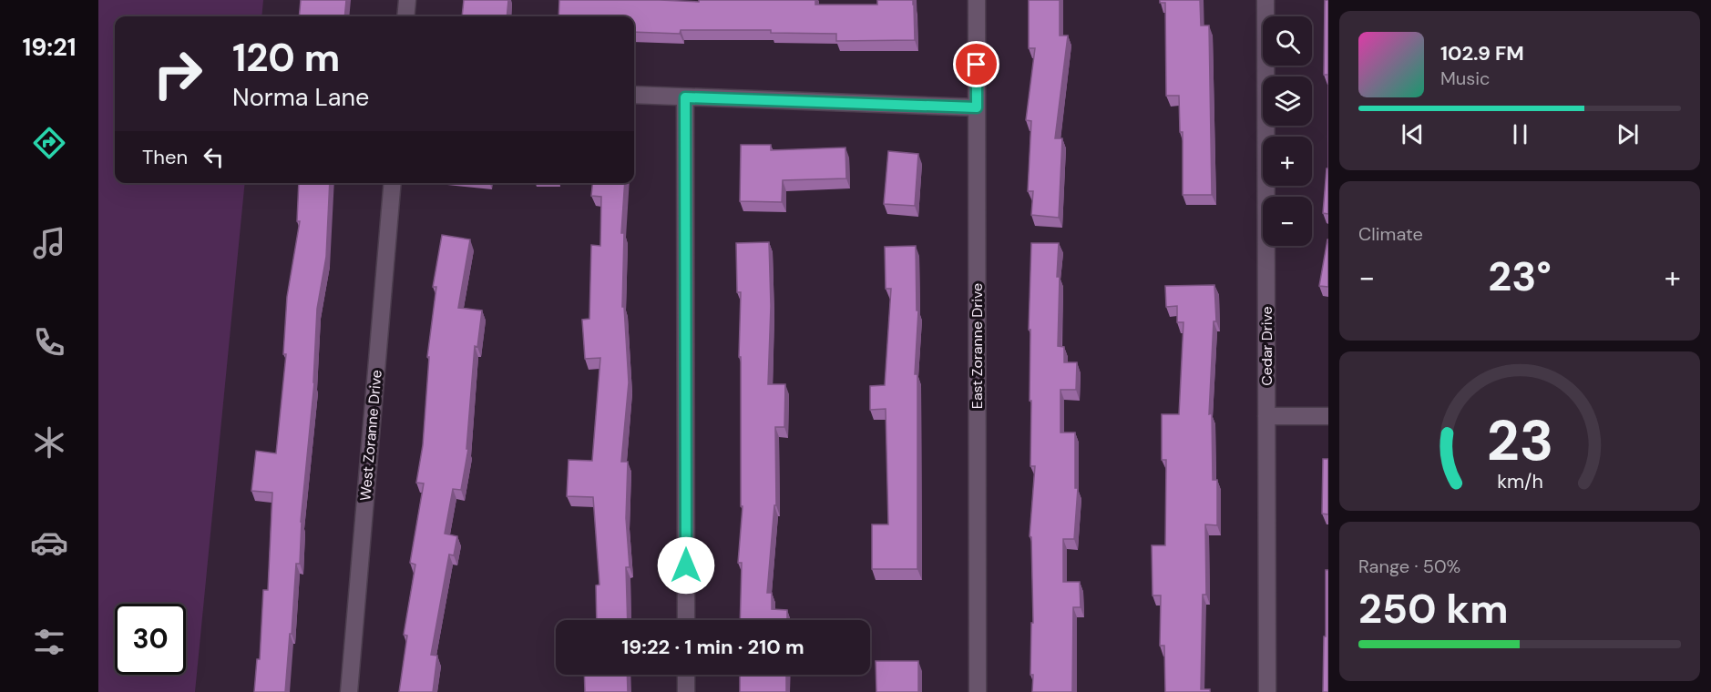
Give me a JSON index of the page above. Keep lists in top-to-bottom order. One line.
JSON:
{"streets":{"street":["East Zoranne Drive","Cedar Drive","West Zoranne Drive"]},"page":{"tabs":"19:21","map_buttons":["+","−"],"turn":["120 m","Norma Lane"],"song":["102.9 FM","Music"],"then":"Then","tile":["Climate",["Range · 50%","250 km"]],"heat":["−","23°","+"],"limit":"30","trip":"19:22 · 1 min · 210 m","gauge":["23","km/h"]}}
